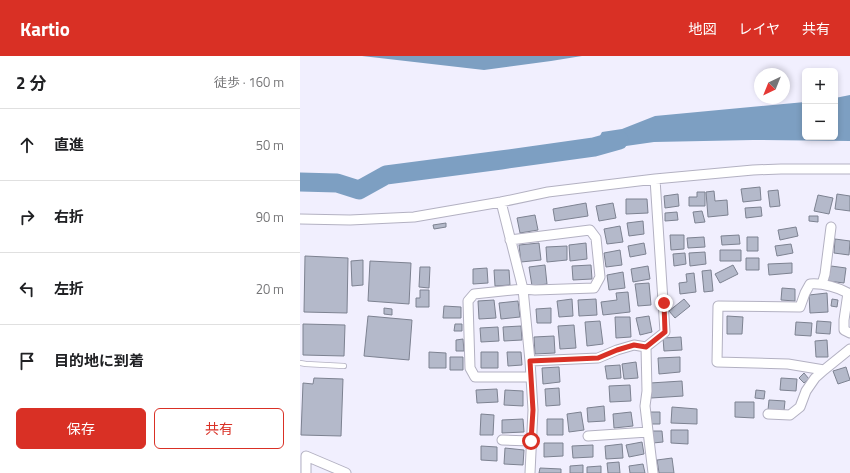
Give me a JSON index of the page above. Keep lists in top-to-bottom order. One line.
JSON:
{"north":"bottom left","page":{"header":"Kartio","nav":["地図","レイヤ","共有"],"heading":["2 分","徒歩 · 160 m"],"map_buttons":["+","−"],"list":[["直進","50 m"],["右折","90 m"],["左折","20 m"],"目的地に到着"],"buttons":["保存","共有"]}}
